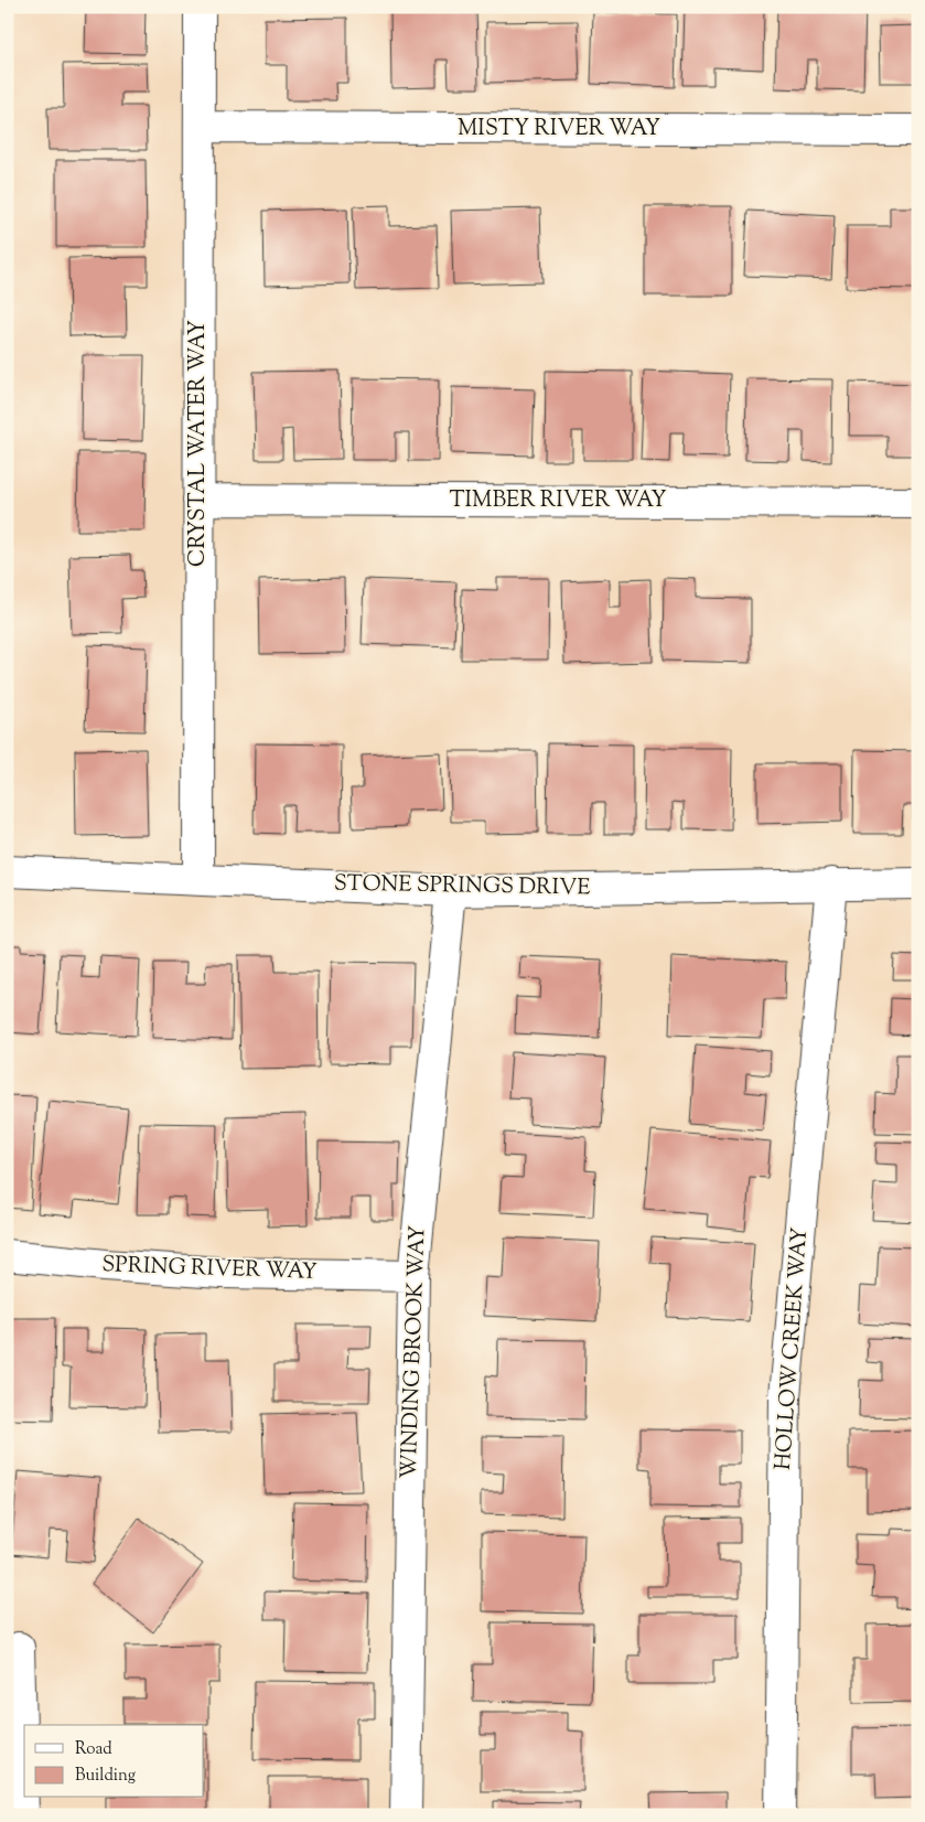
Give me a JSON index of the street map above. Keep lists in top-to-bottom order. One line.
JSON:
{"streets":{"street":["MISTY RIVER WAY","CRYSTAL WATER WAY","TIMBER RIVER WAY","STONE SPRINGS DRIVE","SPRING RIVER WAY","HOLLOW CREEK WAY","WINDING BROOK WAY"]},"crossings":[["MISTY RIVER WAY","CRYSTAL WATER WAY"],["CRYSTAL WATER WAY","TIMBER RIVER WAY"],["CRYSTAL WATER WAY","STONE SPRINGS DRIVE"],["STONE SPRINGS DRIVE","HOLLOW CREEK WAY"],["STONE SPRINGS DRIVE","WINDING BROOK WAY"],["SPRING RIVER WAY","WINDING BROOK WAY"]],"legend":["Road","Building"]}
